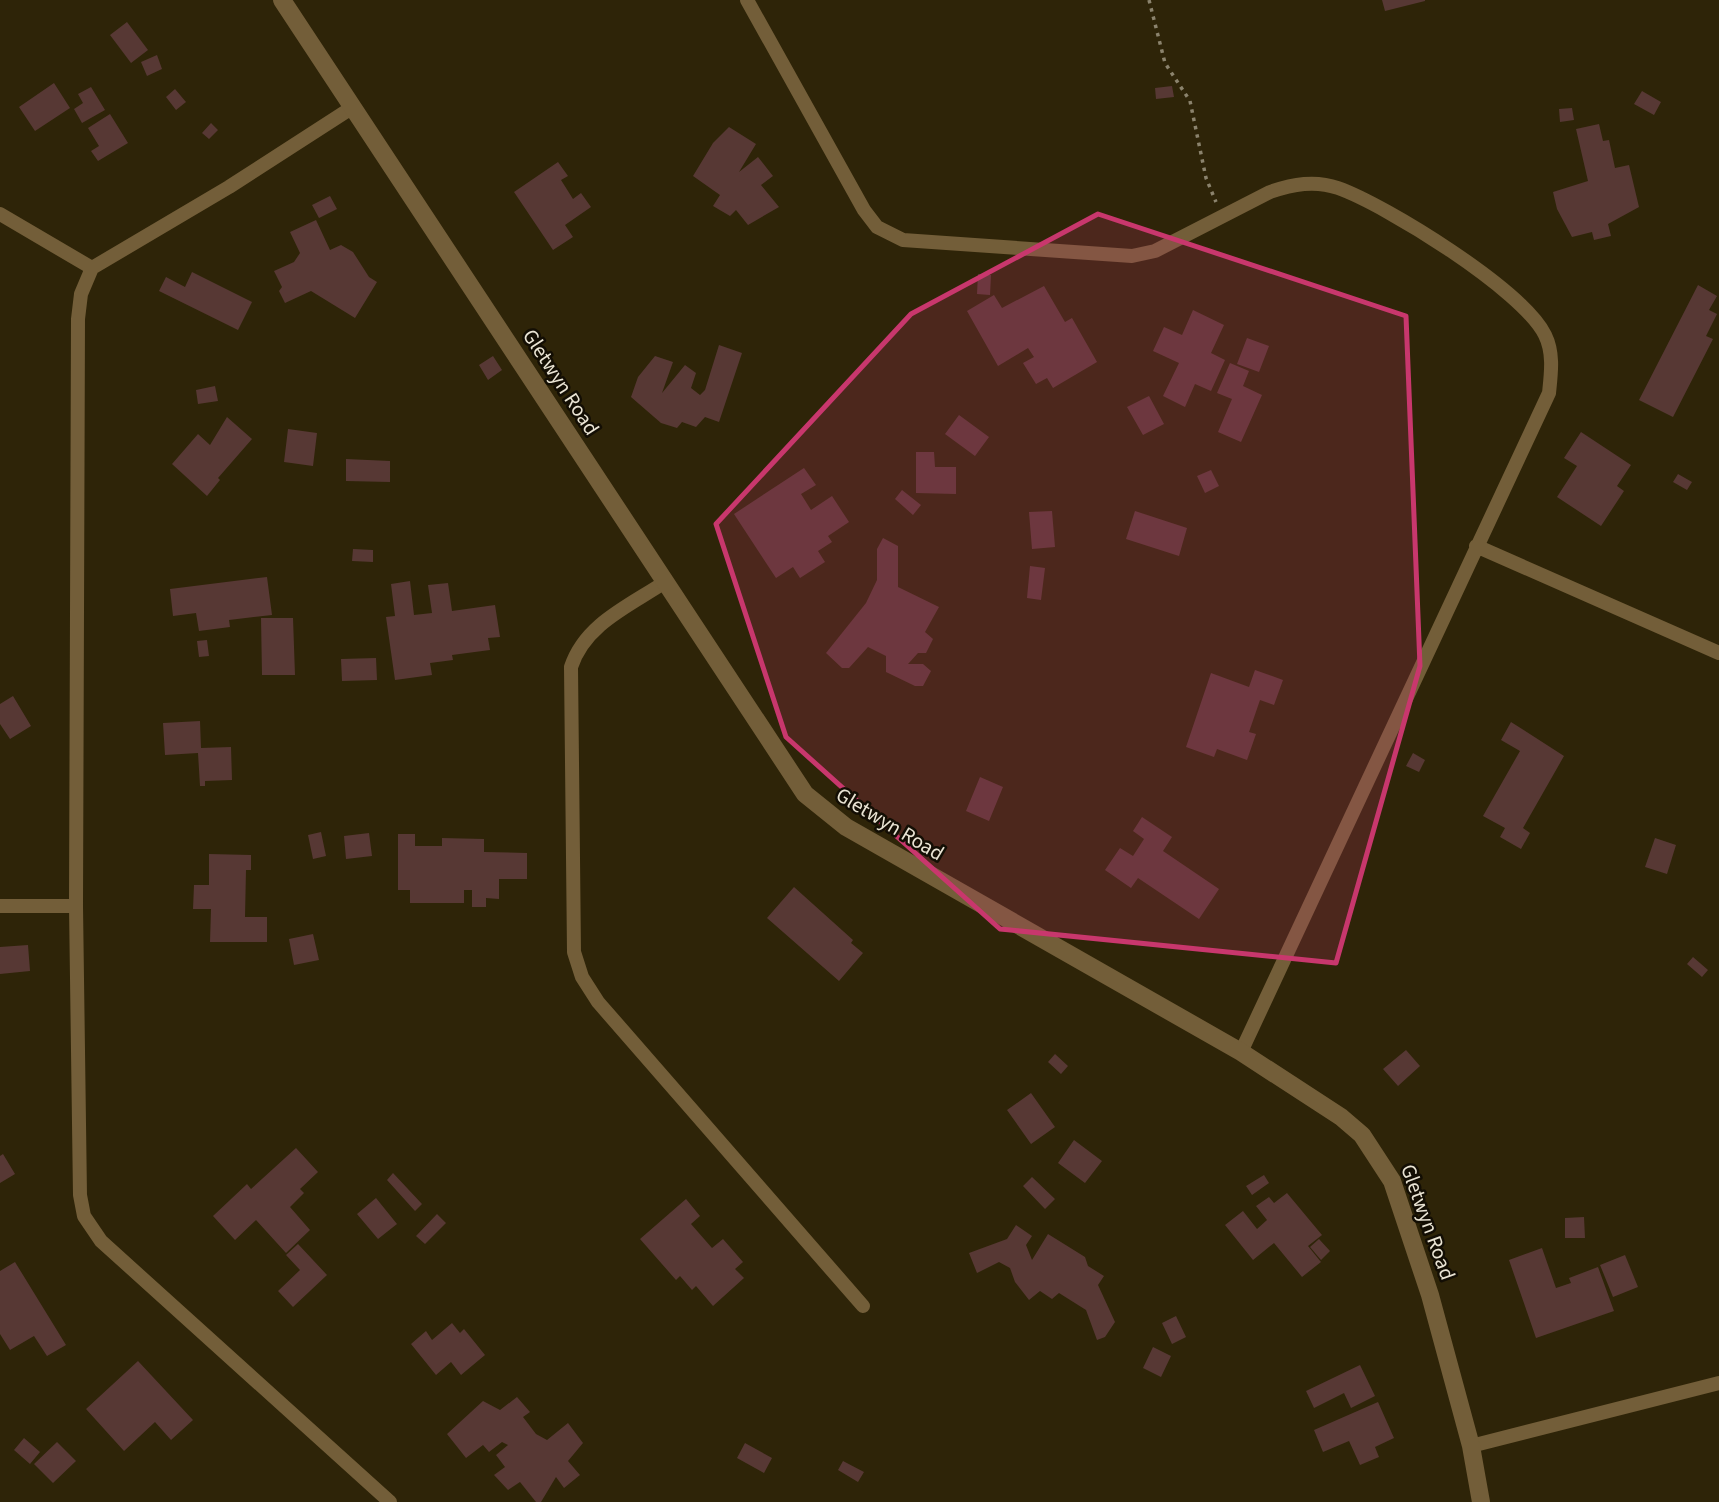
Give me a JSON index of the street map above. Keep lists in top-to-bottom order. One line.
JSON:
{"streets":{"street":["Gletwyn Road"]}}
